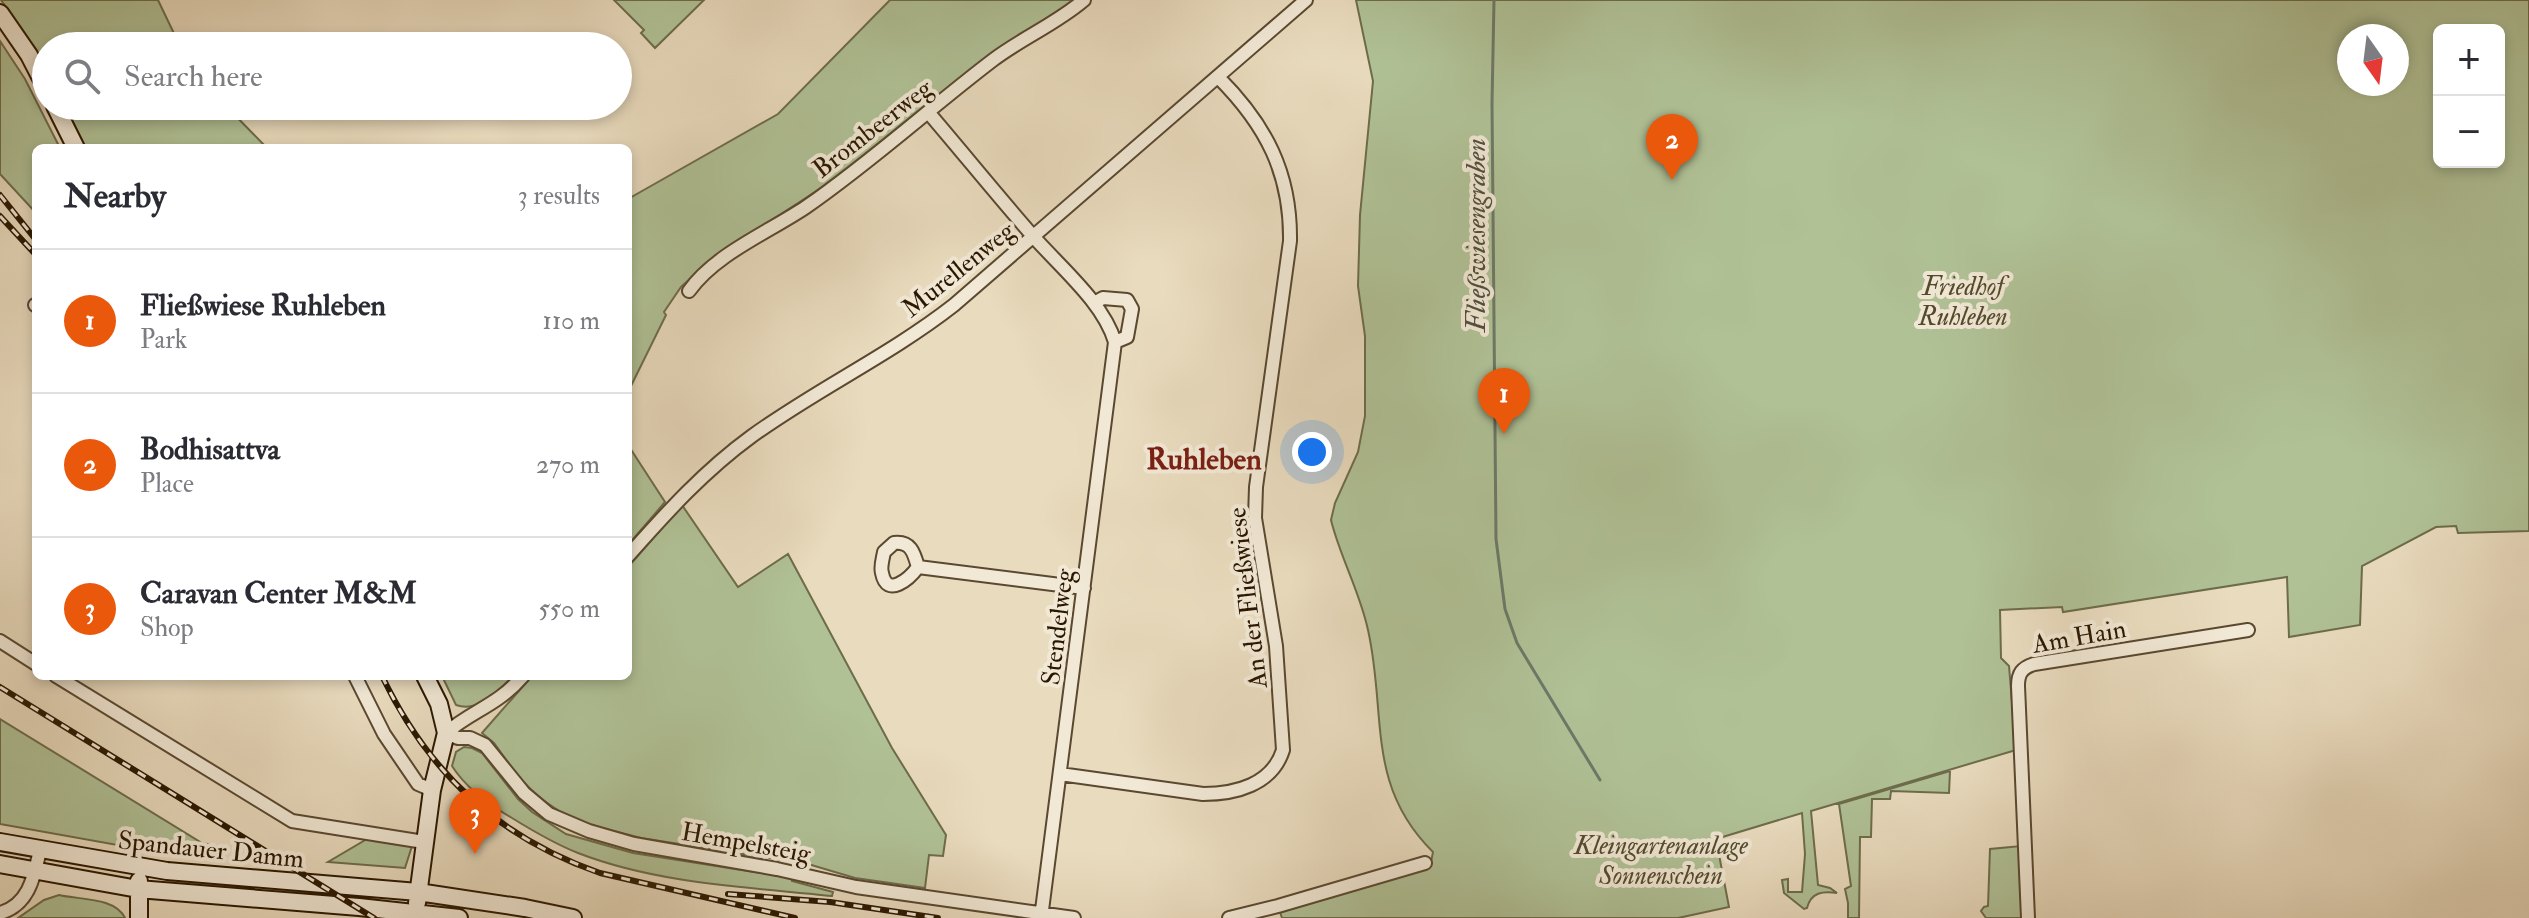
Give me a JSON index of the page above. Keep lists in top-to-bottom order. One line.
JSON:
{"streets":{"main road":["Spandauer Damm"],"street":["Brombeerweg","Murellenweg","An der Fließwiese","Stendelweg","Am Hain","Hempelsteig"]},"crossings":[["Murellenweg","An der Fließwiese"],["An der Fließwiese","Stendelweg"],["Stendelweg","Hempelsteig"]],"districts":["Ruhleben"],"water":["Fließwiesengraben"],"parks":["Friedhof Ruhleben","Kleingartenanlage Sonnenschein"],"north":"bottom","page":{"map_buttons":["+","−"],"search":"Search here","pins":["2","1","3"],"heading":["Nearby","3 results"],"list":[{"mark":"1","name":"Fließwiese Ruhleben","note":"Park","value":"110 m"},{"mark":"2","name":"Bodhisattva","note":"Place","value":"270 m"},{"mark":"3","name":"Caravan Center M&M","note":"Shop","value":"550 m"}]}}
